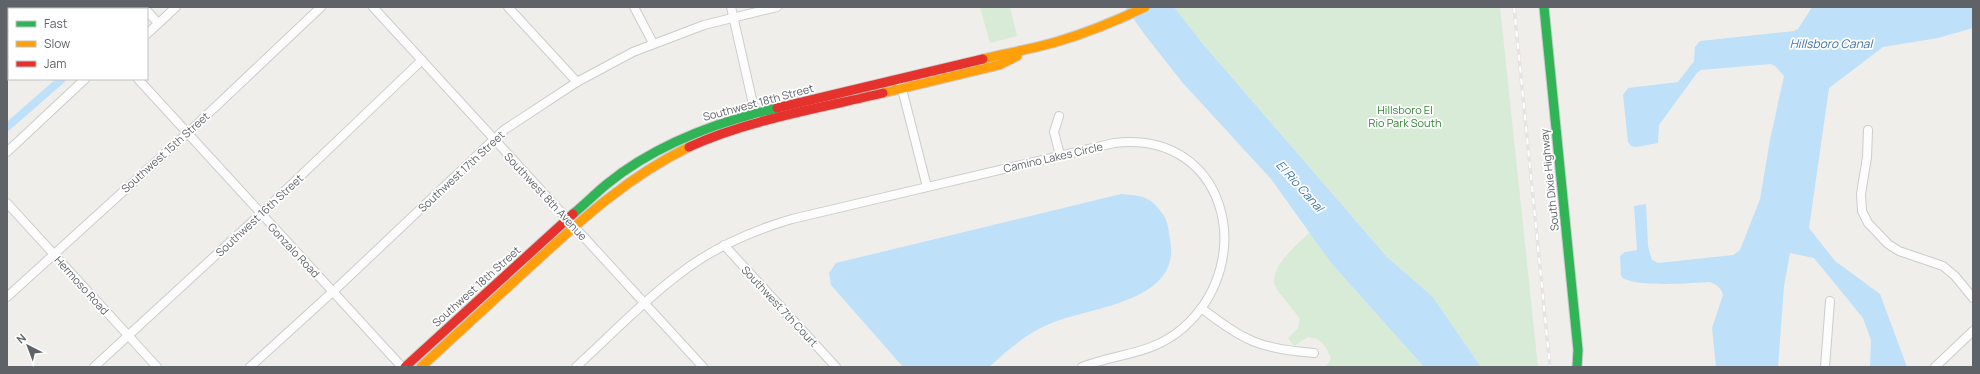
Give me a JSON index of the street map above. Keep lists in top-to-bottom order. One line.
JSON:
{"streets":{"main road":["Southwest 18th Street","South Dixie Highway"],"street":["Southwest 15th Street","Camino Lakes Circle","Southwest 17th Street","Southwest 8th Avenue","Southwest 16th Street","Gonzalo Road","Hermoso Road","Southwest 7th Court"]},"crossings":[["Southwest 18th Street","Southwest 8th Avenue"],["Southwest 15th Street","Gonzalo Road"],["Southwest 15th Street","Hermoso Road"],["Camino Lakes Circle","Southwest 8th Avenue"],["Camino Lakes Circle","Southwest 7th Court"],["Southwest 17th Street","Southwest 8th Avenue"],["Southwest 17th Street","Gonzalo Road"],["Southwest 8th Avenue","Southwest 16th Street"],["Southwest 16th Street","Gonzalo Road"],["Southwest 16th Street","Hermoso Road"]],"water":["Hillsboro Canal","El Rio Canal"],"parks":["Hillsboro El Rio Park South"],"legend":["Fast","Slow","Jam"],"north":"top left"}
